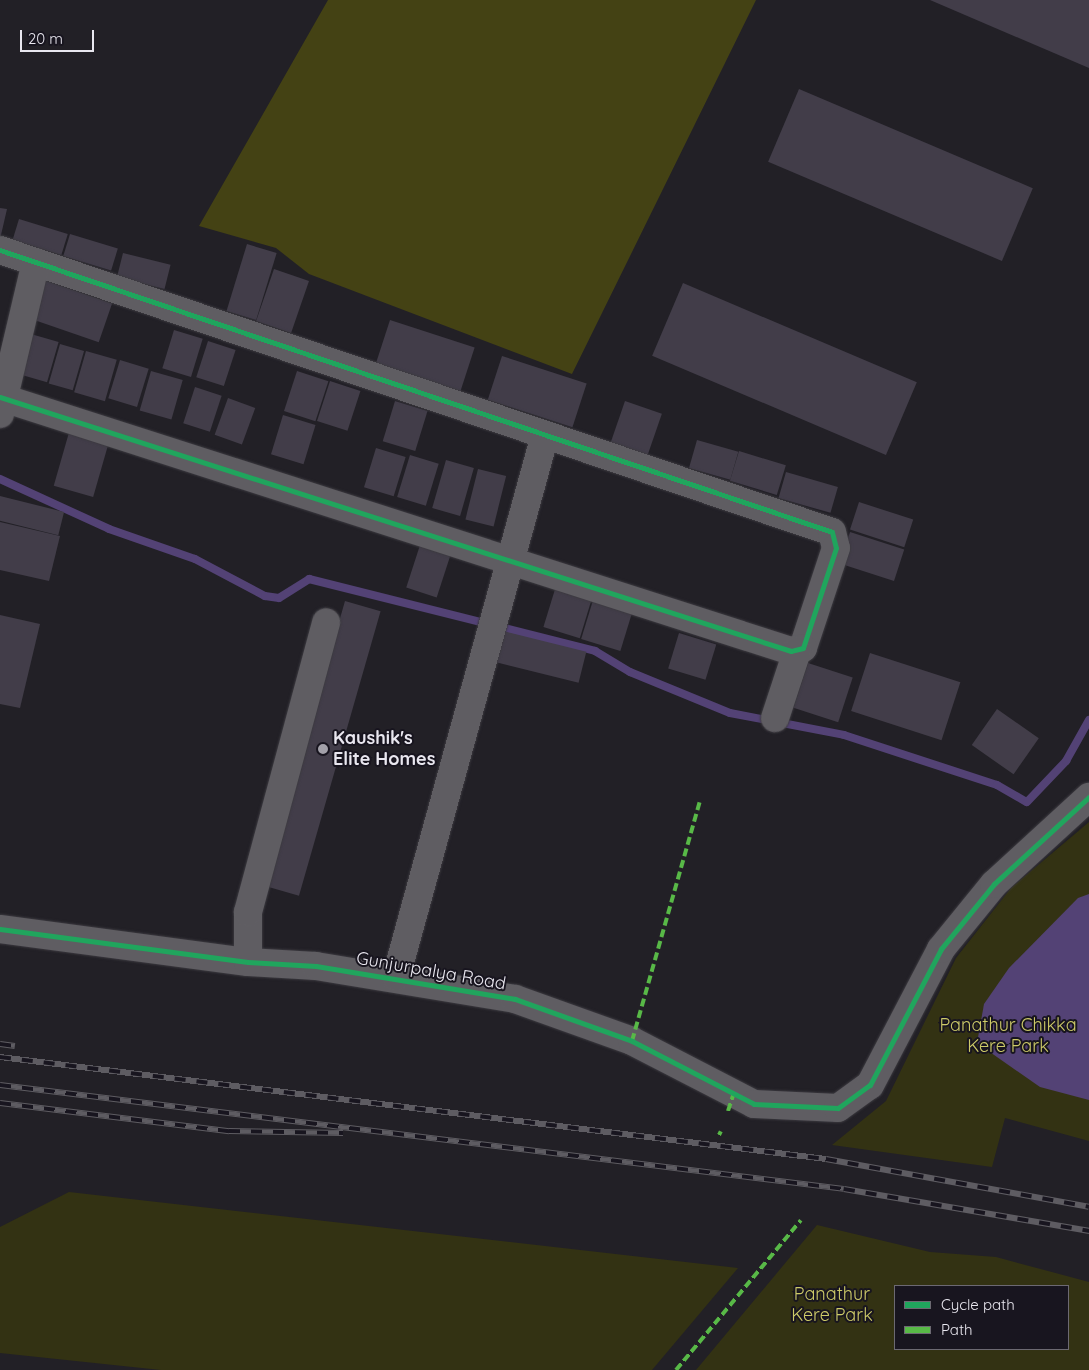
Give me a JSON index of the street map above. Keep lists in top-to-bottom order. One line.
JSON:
{"streets":{"street":["Gunjurpalya Road"]},"parks":["Panathur Chikka Kere Park","Panathur Kere Park"],"places":["Kaushik's Elite Homes"],"legend":["Cycle path","Path"],"scale_bar":"20 m"}
